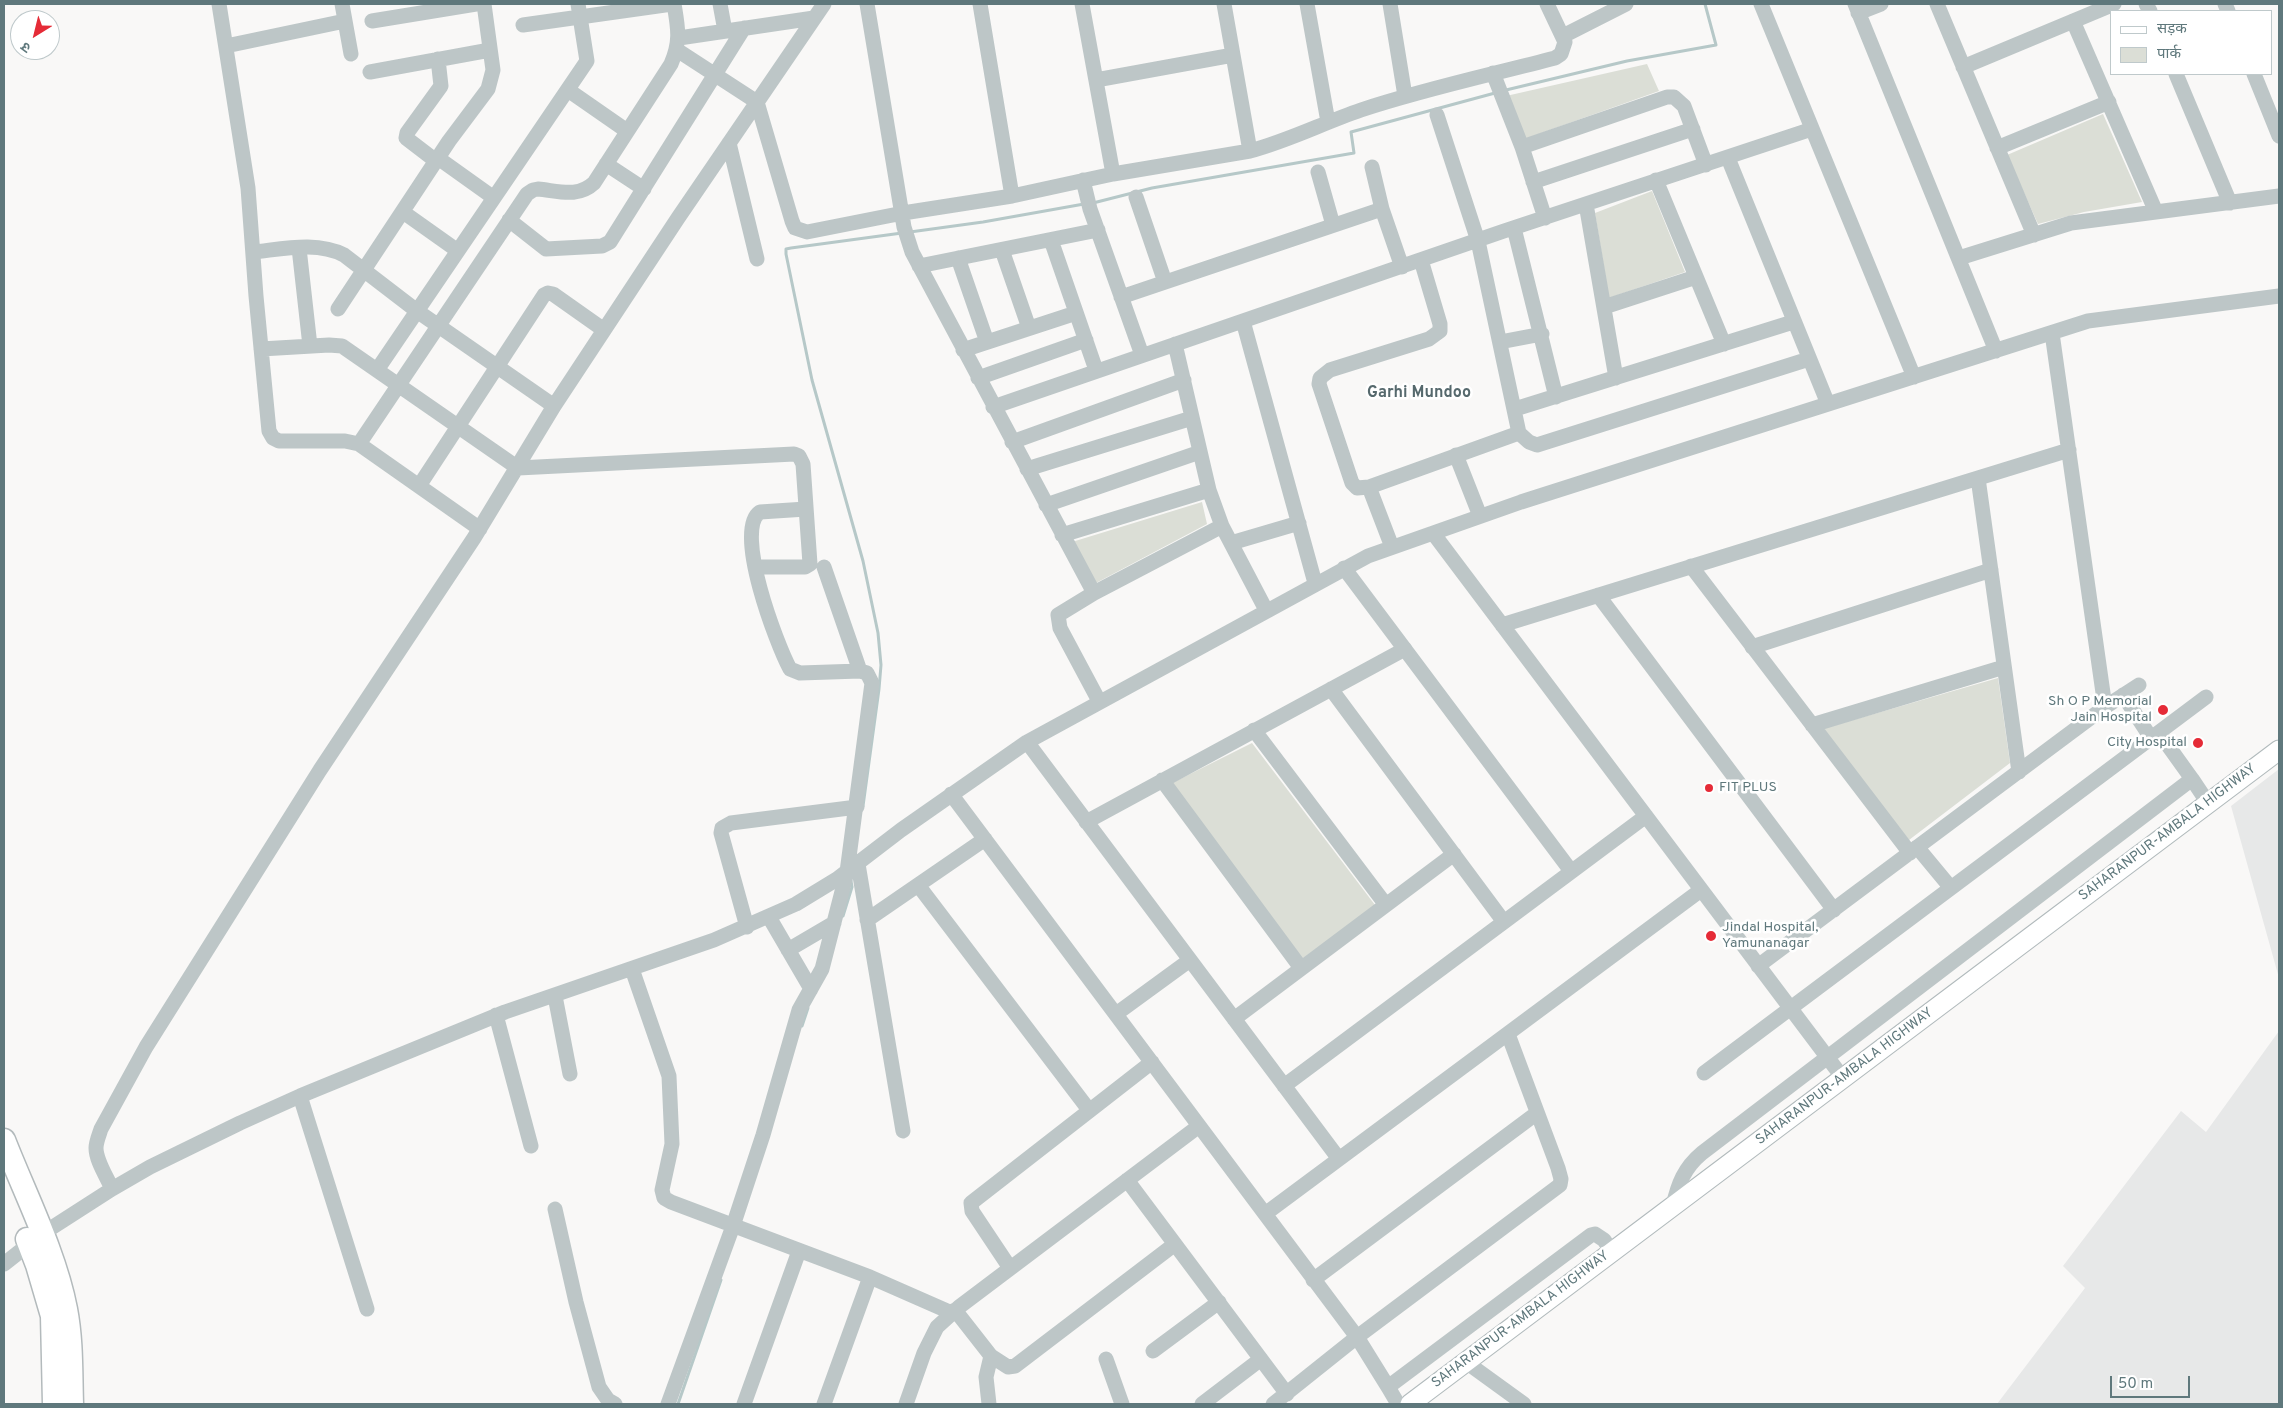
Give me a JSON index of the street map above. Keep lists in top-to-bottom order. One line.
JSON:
{"streets":{"main road":["SAHARANPUR-AMBALA HIGHWAY"]},"districts":["Garhi Mundoo"],"places":["Sh O P Memorial Jain Hospital","City Hospital","FIT PLUS","Jindal Hospital, Yamunanagar"],"legend":["सड़क","पार्क"],"scale_bar":"50 m","north":"bottom left"}
